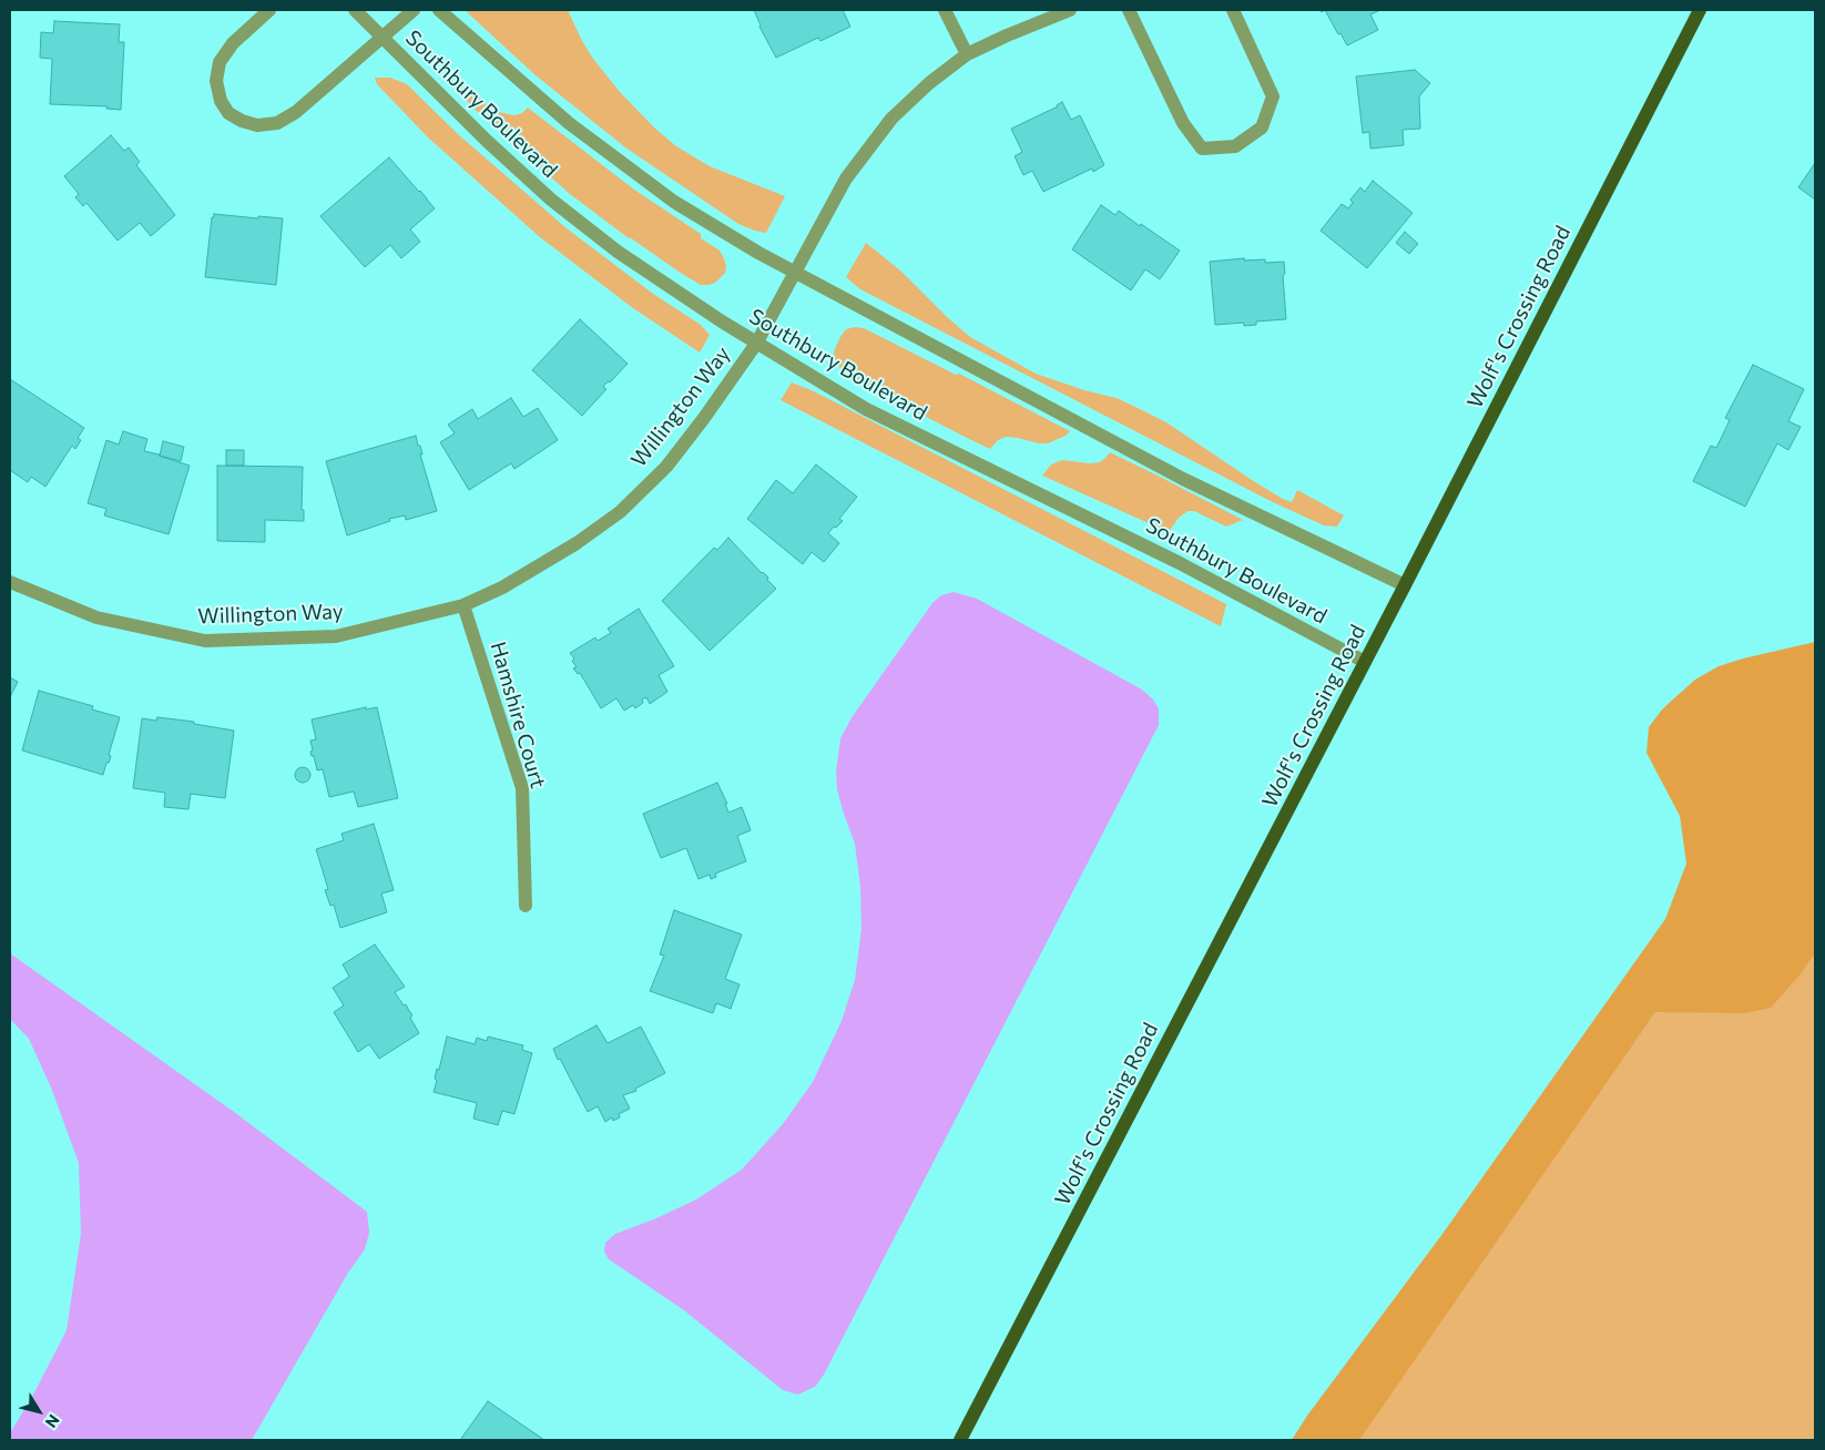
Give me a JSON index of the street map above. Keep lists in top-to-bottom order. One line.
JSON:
{"streets":{"main road":["Wolf's Crossing Road"],"street":["Southbury Boulevard","Willington Way","Hamshire Court"]},"crossings":[["Southbury Boulevard","Wolf's Crossing Road"],["Southbury Boulevard","Willington Way"],["Willington Way","Hamshire Court"]],"north":"bottom right"}
